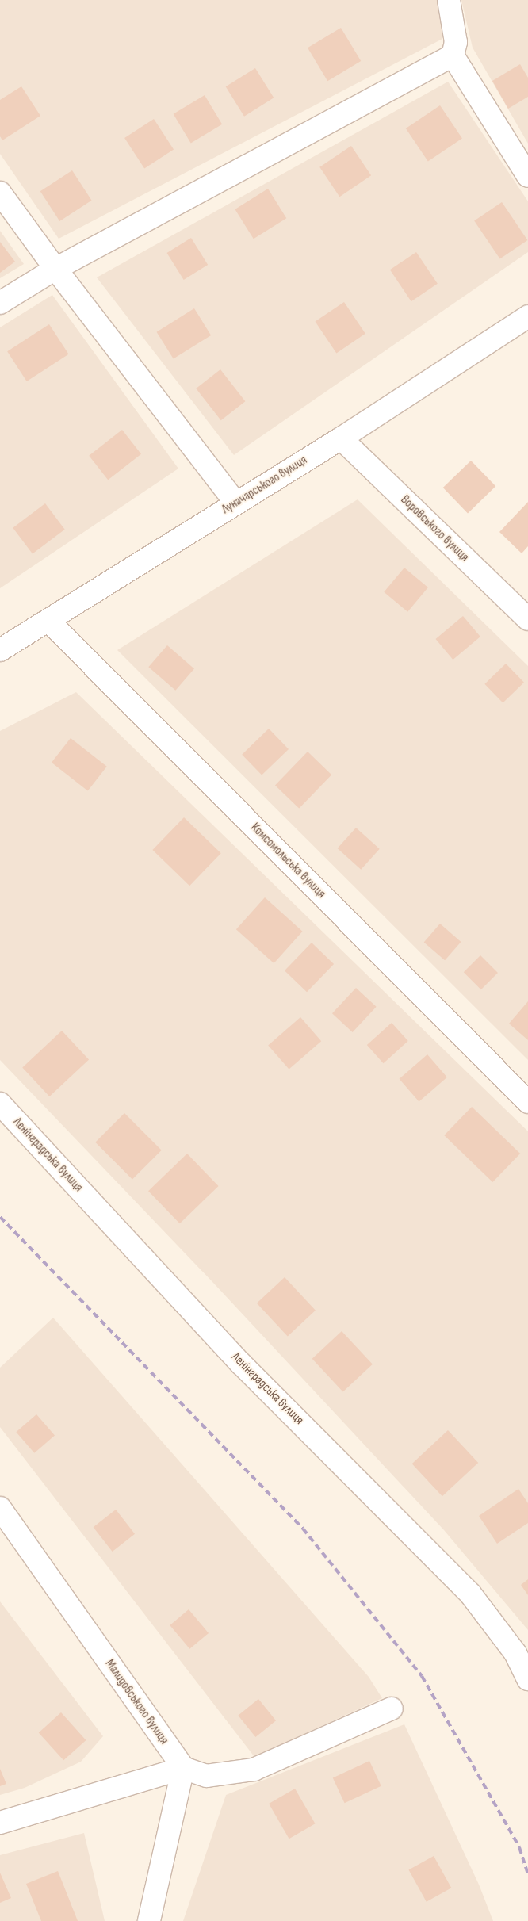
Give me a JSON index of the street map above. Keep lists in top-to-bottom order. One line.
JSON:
{"streets":{"street":["Луначарського вулиця","Воровського вулиця","Комсомольська вулиця","Ленінградська вулиця","Малидовського вулиця"]},"crossings":[["Луначарського вулиця","Воровського вулиця"],["Луначарського вулиця","Комсомольська вулиця"]]}
